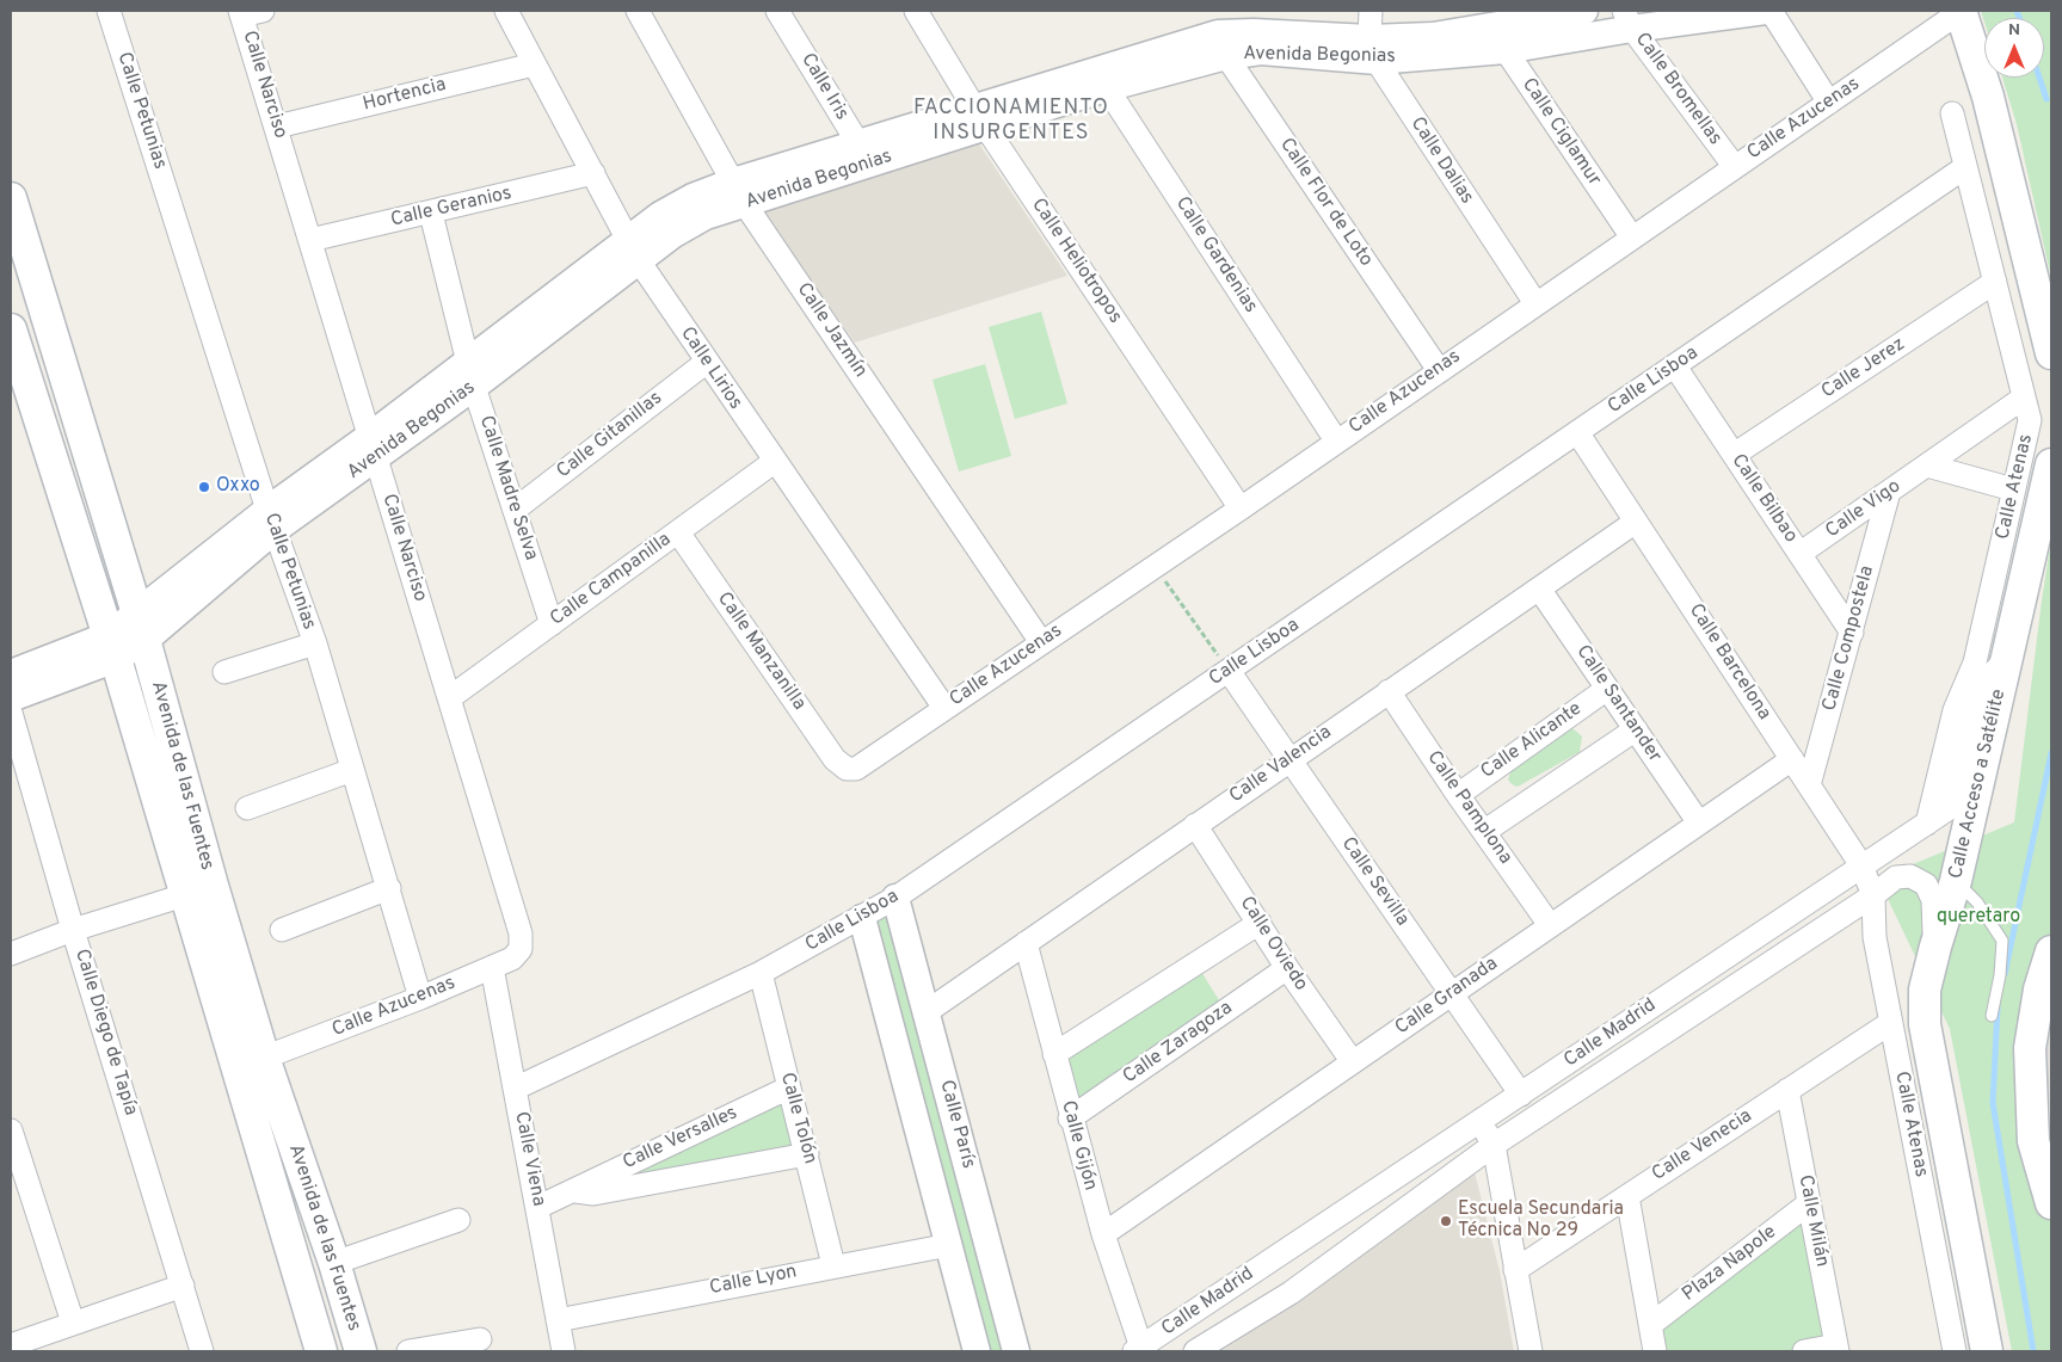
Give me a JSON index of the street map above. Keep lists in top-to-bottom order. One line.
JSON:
{"streets":{"main road":["Avenida de las Fuentes","Calle Acceso a Satélite"],"street":["Avenida Begonias","Calle Narciso","Calle Iris","Calle Bromellas","Hortencia","Calle Petunias","Calle Azucenas","Calle Ciglamur","Calle Dalias","Calle Flor de Loto","Calle Geranios","Calle Gardenias","Calle Heliotropos","Calle Jazmín","Calle Lirios","Calle Jerez","Calle Lisboa","Calle Gitanillas","Calle Atenas","Calle Madre Selva","Calle Bilbao","Calle Vigo","Calle Campanilla","Calle Compostela","Calle Manzanilla","Calle Barcelona","Calle Santander","Calle Alicante","Calle Valencia","Calle Pamplona","Calle Sevilla","Calle Oviedo","Calle Granada","Calle Diego de Tapía","Calle Madrid","Calle Zaragoza","Calle Tolón","Calle París","Calle Versalles","Calle Gijón","Calle Venecia","Calle Viena","Calle Milán","Plaza Napole","Calle Lyon"]},"crossings":[["Avenida Begonias","Calle Narciso"],["Avenida Begonias","Calle Iris"],["Avenida Begonias","Calle Bromellas"],["Avenida Begonias","Calle Petunias"],["Avenida Begonias","Calle Ciglamur"],["Avenida Begonias","Calle Dalias"],["Avenida Begonias","Calle Flor de Loto"],["Avenida Begonias","Calle Gardenias"],["Avenida Begonias","Calle Heliotropos"],["Avenida Begonias","Calle Jazmín"],["Avenida Begonias","Calle Lirios"],["Avenida Begonias","Calle Madre Selva"],["Avenida Begonias","Avenida de las Fuentes"],["Calle Narciso","Hortencia"],["Calle Narciso","Calle Azucenas"],["Calle Narciso","Calle Geranios"],["Calle Narciso","Calle Campanilla"],["Calle Bromellas","Calle Azucenas"],["Hortencia","Calle Lirios"],["Calle Petunias","Calle Azucenas"],["Calle Azucenas","Calle Ciglamur"],["Calle Azucenas","Calle Dalias"],["Calle Azucenas","Calle Flor de Loto"],["Calle Azucenas","Calle Gardenias"],["Calle Azucenas","Calle Heliotropos"],["Calle Azucenas","Calle Jazmín"],["Calle Azucenas","Calle Lirios"],["Calle Azucenas","Calle Manzanilla"],["Calle Azucenas","Avenida de las Fuentes"],["Calle Azucenas","Calle Viena"],["Calle Geranios","Calle Lirios"],["Calle Geranios","Calle Madre Selva"],["Calle Lirios","Calle Gitanillas"],["Calle Lirios","Calle Campanilla"],["Calle Jerez","Calle Atenas"],["Calle Jerez","Calle Bilbao"],["Calle Lisboa","Calle Atenas"],["Calle Lisboa","Calle Bilbao"],["Calle Lisboa","Calle Barcelona"],["Calle Lisboa","Calle Sevilla"],["Calle Lisboa","Calle Tolón"],["Calle Lisboa","Calle París"],["Calle Lisboa","Calle Viena"],["Calle Gitanillas","Calle Madre Selva"],["Calle Atenas","Calle Vigo"],["Calle Atenas","Calle Barcelona"],["Calle Atenas","Calle Madrid"],["Calle Atenas","Calle Venecia"],["Calle Madre Selva","Calle Campanilla"],["Calle Bilbao","Calle Vigo"],["Calle Bilbao","Calle Compostela"],["Calle Vigo","Calle Compostela"],["Calle Campanilla","Calle Manzanilla"],["Calle Compostela","Calle Barcelona"],["Calle Barcelona","Calle Valencia"],["Calle Barcelona","Calle Granada"],["Calle Barcelona","Calle Madrid"],["Calle Santander","Calle Alicante"],["Calle Santander","Calle Valencia"],["Calle Santander","Calle Granada"],["Calle Alicante","Calle Pamplona"],["Calle Valencia","Calle Pamplona"],["Calle Valencia","Calle Sevilla"],["Calle Valencia","Calle Oviedo"],["Calle Valencia","Calle París"],["Calle Valencia","Calle Gijón"],["Calle Acceso a Satélite","Calle Madrid"],["Calle Pamplona","Calle Granada"],["Calle Sevilla","Calle Granada"],["Calle Sevilla","Calle Madrid"],["Calle Oviedo","Calle Granada"],["Calle Oviedo","Calle Zaragoza"],["Calle Granada","Calle Gijón"],["Calle Madrid","Calle Gijón"],["Calle Zaragoza","Calle Gijón"],["Calle Tolón","Calle Versalles"],["Calle Tolón","Calle Lyon"],["Calle París","Calle Lyon"],["Calle Versalles","Calle Viena"],["Calle Venecia","Calle Milán"],["Calle Viena","Calle Lyon"],["Calle Milán","Plaza Napole"]],"districts":["FACCIONAMIENTO INSURGENTES"],"parks":["queretaro"],"places":["Oxxo","Escuela Secundaria Técnica No 29"],"north":"top"}
